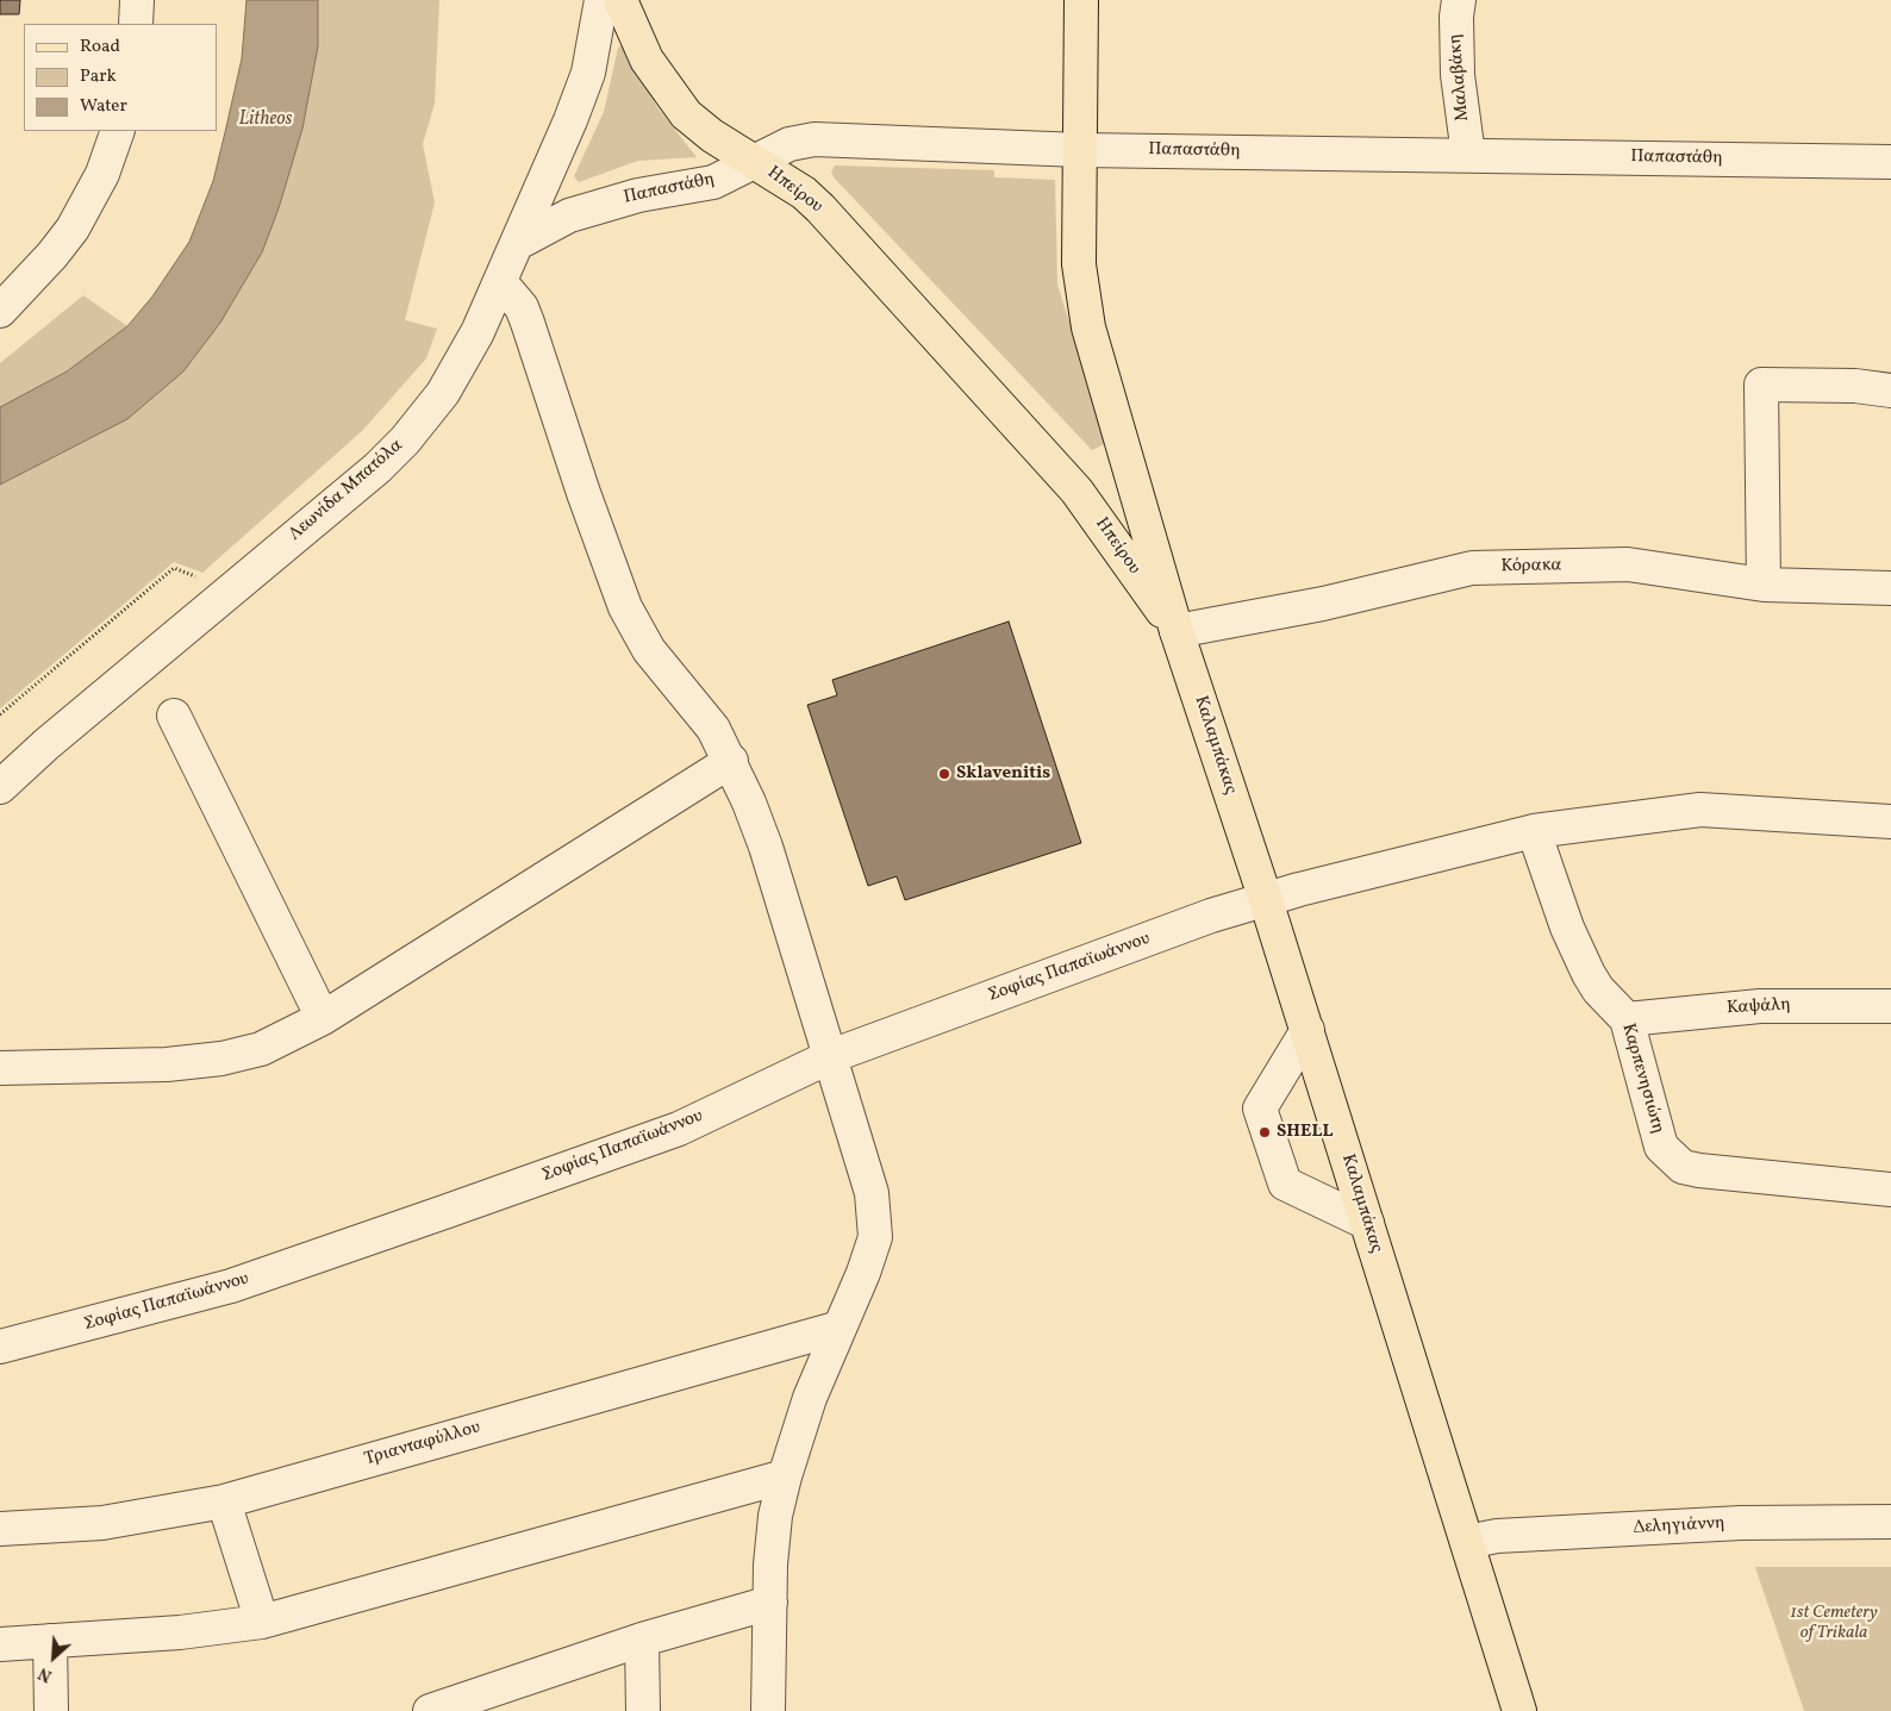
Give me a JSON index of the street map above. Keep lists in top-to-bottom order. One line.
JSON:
{"streets":{"main road":["Ηπείρου","Καλαμπάκας"],"street":["Μαλαβάκη","Παπαστάθη","Λεωνίδα Μπατόλα","Κόρακα","Σοφίας Παπαϊωάννου","Καψάλη","Καρπενησιώτη","Τριανταφύλλου","Δεληγιάννη"]},"crossings":[["Μαλαβάκη","Παπαστάθη"],["Παπαστάθη","Ηπείρου"],["Παπαστάθη","Λεωνίδα Μπατόλα"],["Ηπείρου","Κόρακα"],["Ηπείρου","Καλαμπάκας"],["Κόρακα","Καλαμπάκας"],["Καλαμπάκας","Σοφίας Παπαϊωάννου"],["Καλαμπάκας","Δεληγιάννη"],["Σοφίας Παπαϊωάννου","Καρπενησιώτη"],["Καψάλη","Καρπενησιώτη"]],"water":["Litheos"],"parks":["1st Cemetery of Trikala"],"places":["Sklavenitis","SHELL"],"legend":["Road","Park","Water"],"north":"bottom left"}
